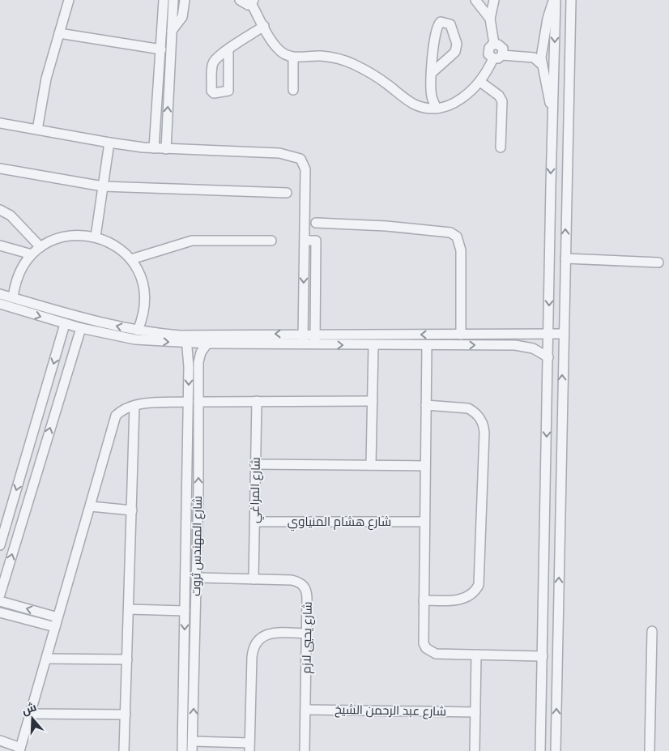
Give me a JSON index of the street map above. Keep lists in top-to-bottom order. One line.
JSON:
{"streets":{"street":["شارع المراغي","شارع هشام المنياوي","شارع المهندس ثروت","شارع يحيي لازم","شارع عبد الرحمن الشيخ"]},"crossings":[["شارع المراغي","شارع هشام المنياوي"],["شارع المراغي","شارع يحيي لازم"],["شارع المهندس ثروت","شارع يحيي لازم"],["شارع يحيي لازم","شارع عبد الرحمن الشيخ"]],"north":"top"}
